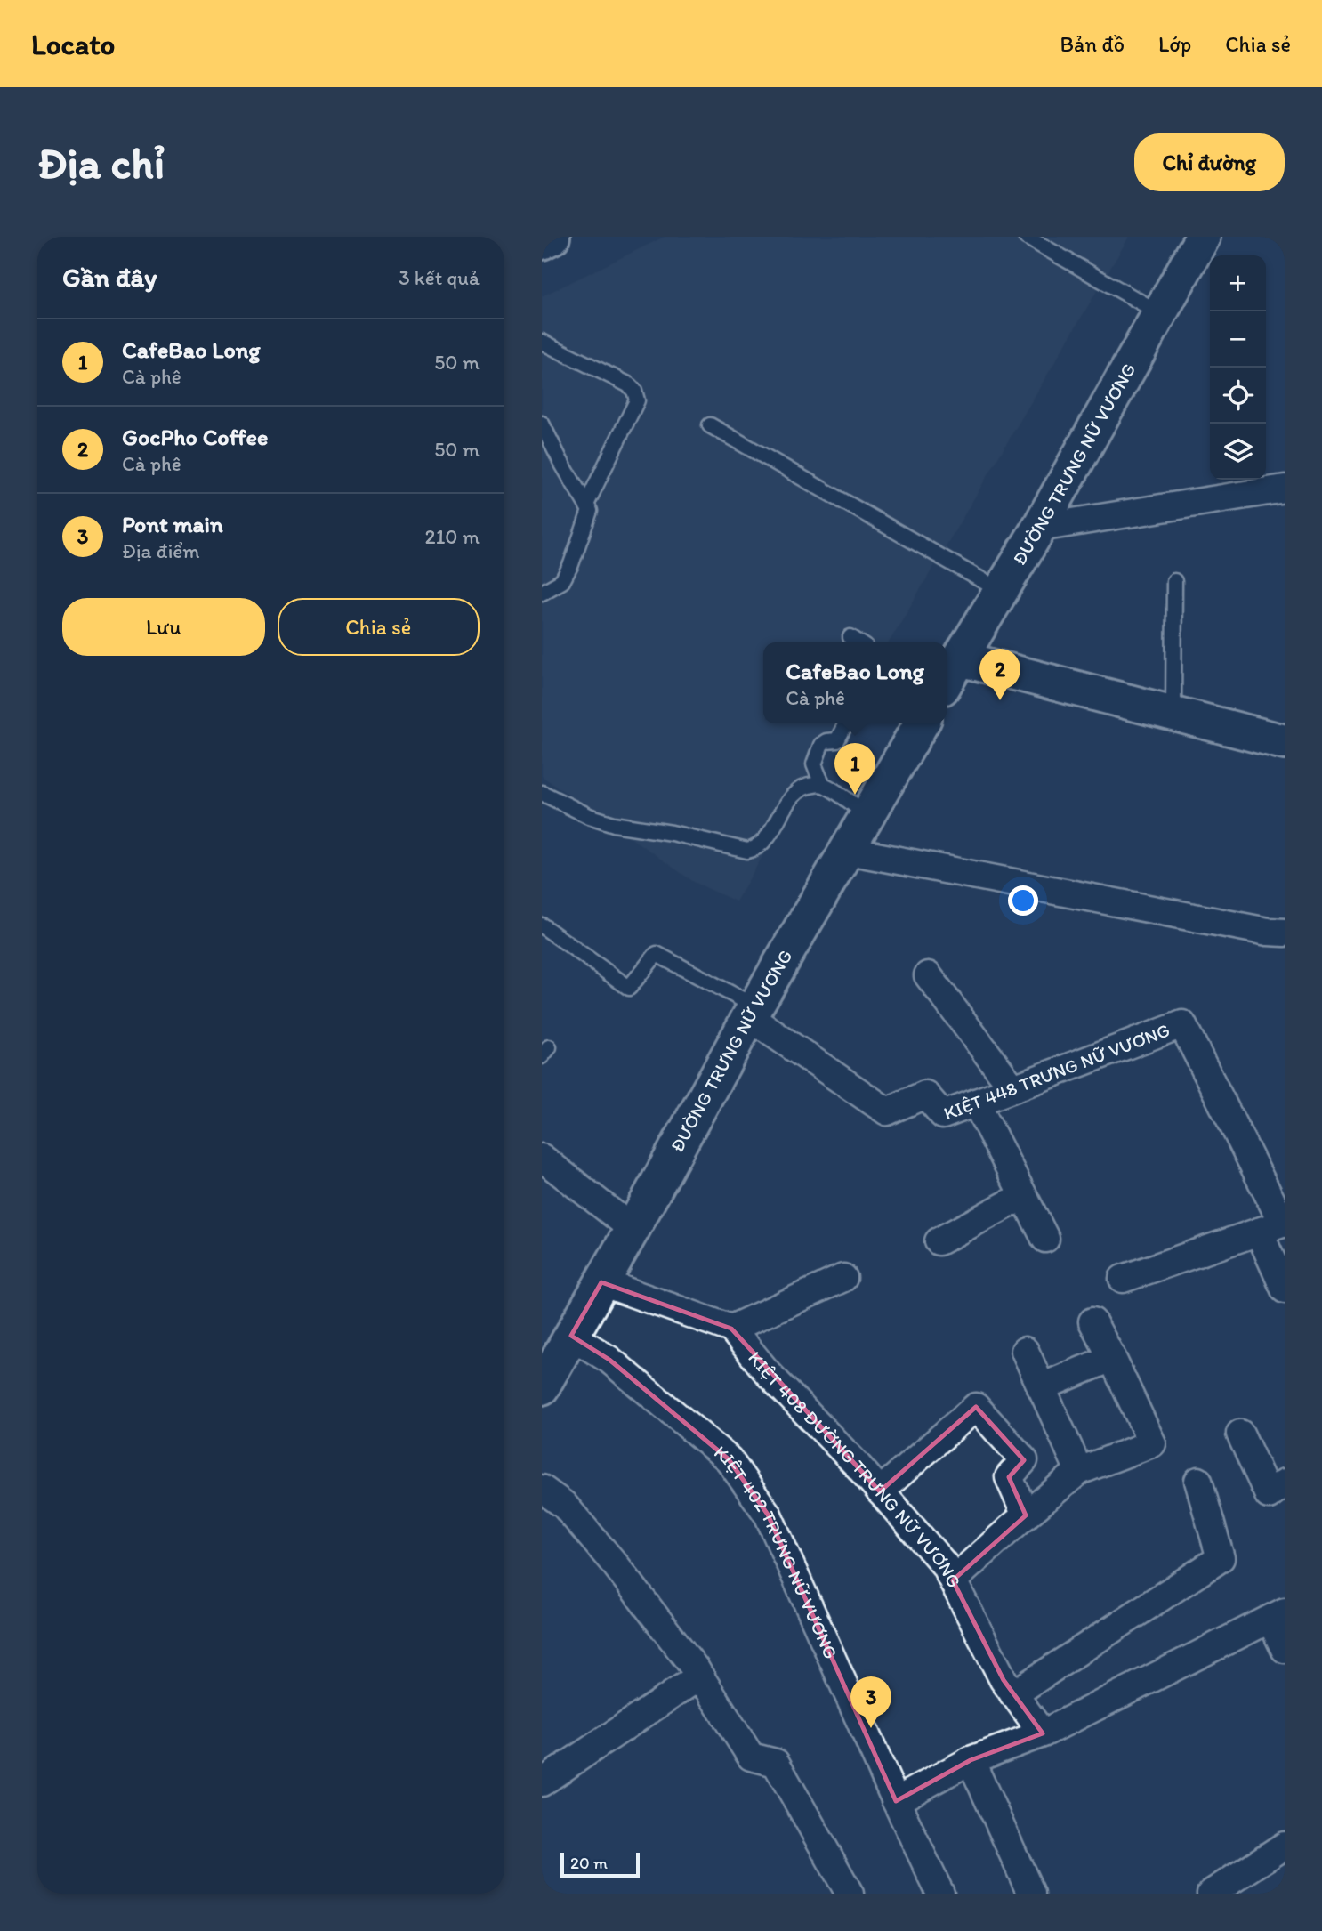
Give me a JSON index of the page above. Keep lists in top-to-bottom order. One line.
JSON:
{"streets":{"main road":["ĐƯỜNG TRƯNG NỮ VƯƠNG"],"street":["KIỆT 448 TRƯNG NỮ VƯƠNG","KIỆT 408 ĐƯỜNG TRƯNG NỮ VƯƠNG","KIỆT 402 TRƯNG NỮ VƯƠNG"]},"crossings":[["ĐƯỜNG TRƯNG NỮ VƯƠNG","KIỆT 448 TRƯNG NỮ VƯƠNG"],["ĐƯỜNG TRƯNG NỮ VƯƠNG","KIỆT 402 TRƯNG NỮ VƯƠNG"]],"scale_bar":"20 m","page":{"header":"Locato","nav":["Bản đồ","Lớp","Chia sẻ"],"buttons":["Chỉ đường",["Lưu","Chia sẻ"]],"title":"Địa chỉ","heading":["Gần đây","3 kết quả"],"map_buttons":["+","−"],"list":[{"mark":"1","name":"CafeBao Long","note":"Cà phê","value":"50 m"},{"mark":"2","name":"GocPho Coffee","note":"Cà phê","value":"50 m"},{"mark":"3","name":"Pont main","note":"Địa điểm","value":"210 m"}],"popup":["CafeBao Long","Cà phê"],"pins":["2","1","3"],"scale":"20 m"}}
